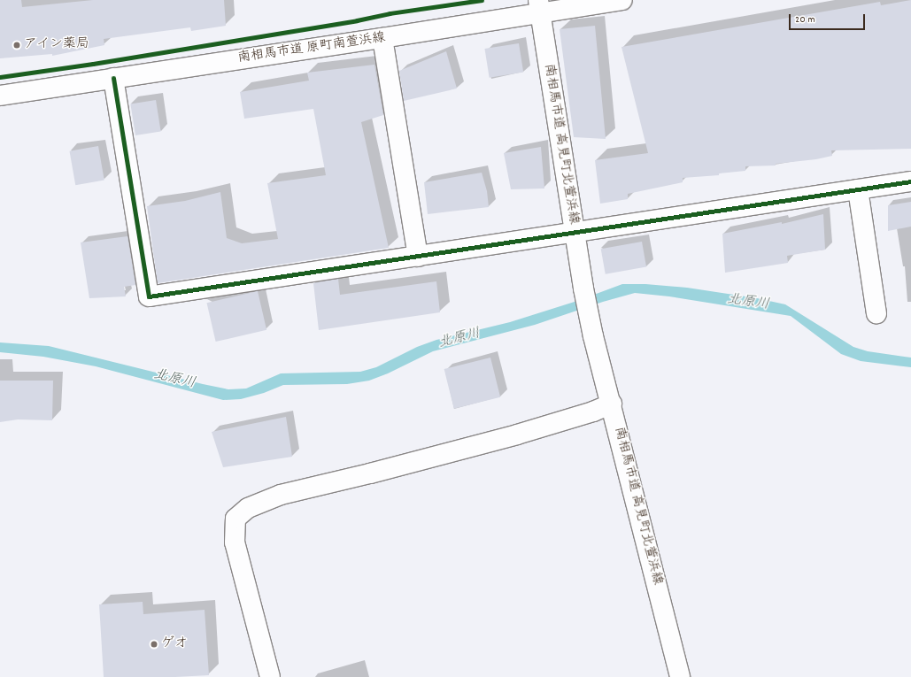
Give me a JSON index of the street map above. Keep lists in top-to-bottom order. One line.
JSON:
{"streets":{"street":["南相馬市道 原町南萱浜線","南相馬市道 高見町北萱浜線"]},"crossings":[["南相馬市道 原町南萱浜線","南相馬市道 高見町北萱浜線"]],"water":["北原川"],"places":["アイン薬局","ゲオ"],"scale_bar":"20 m"}
